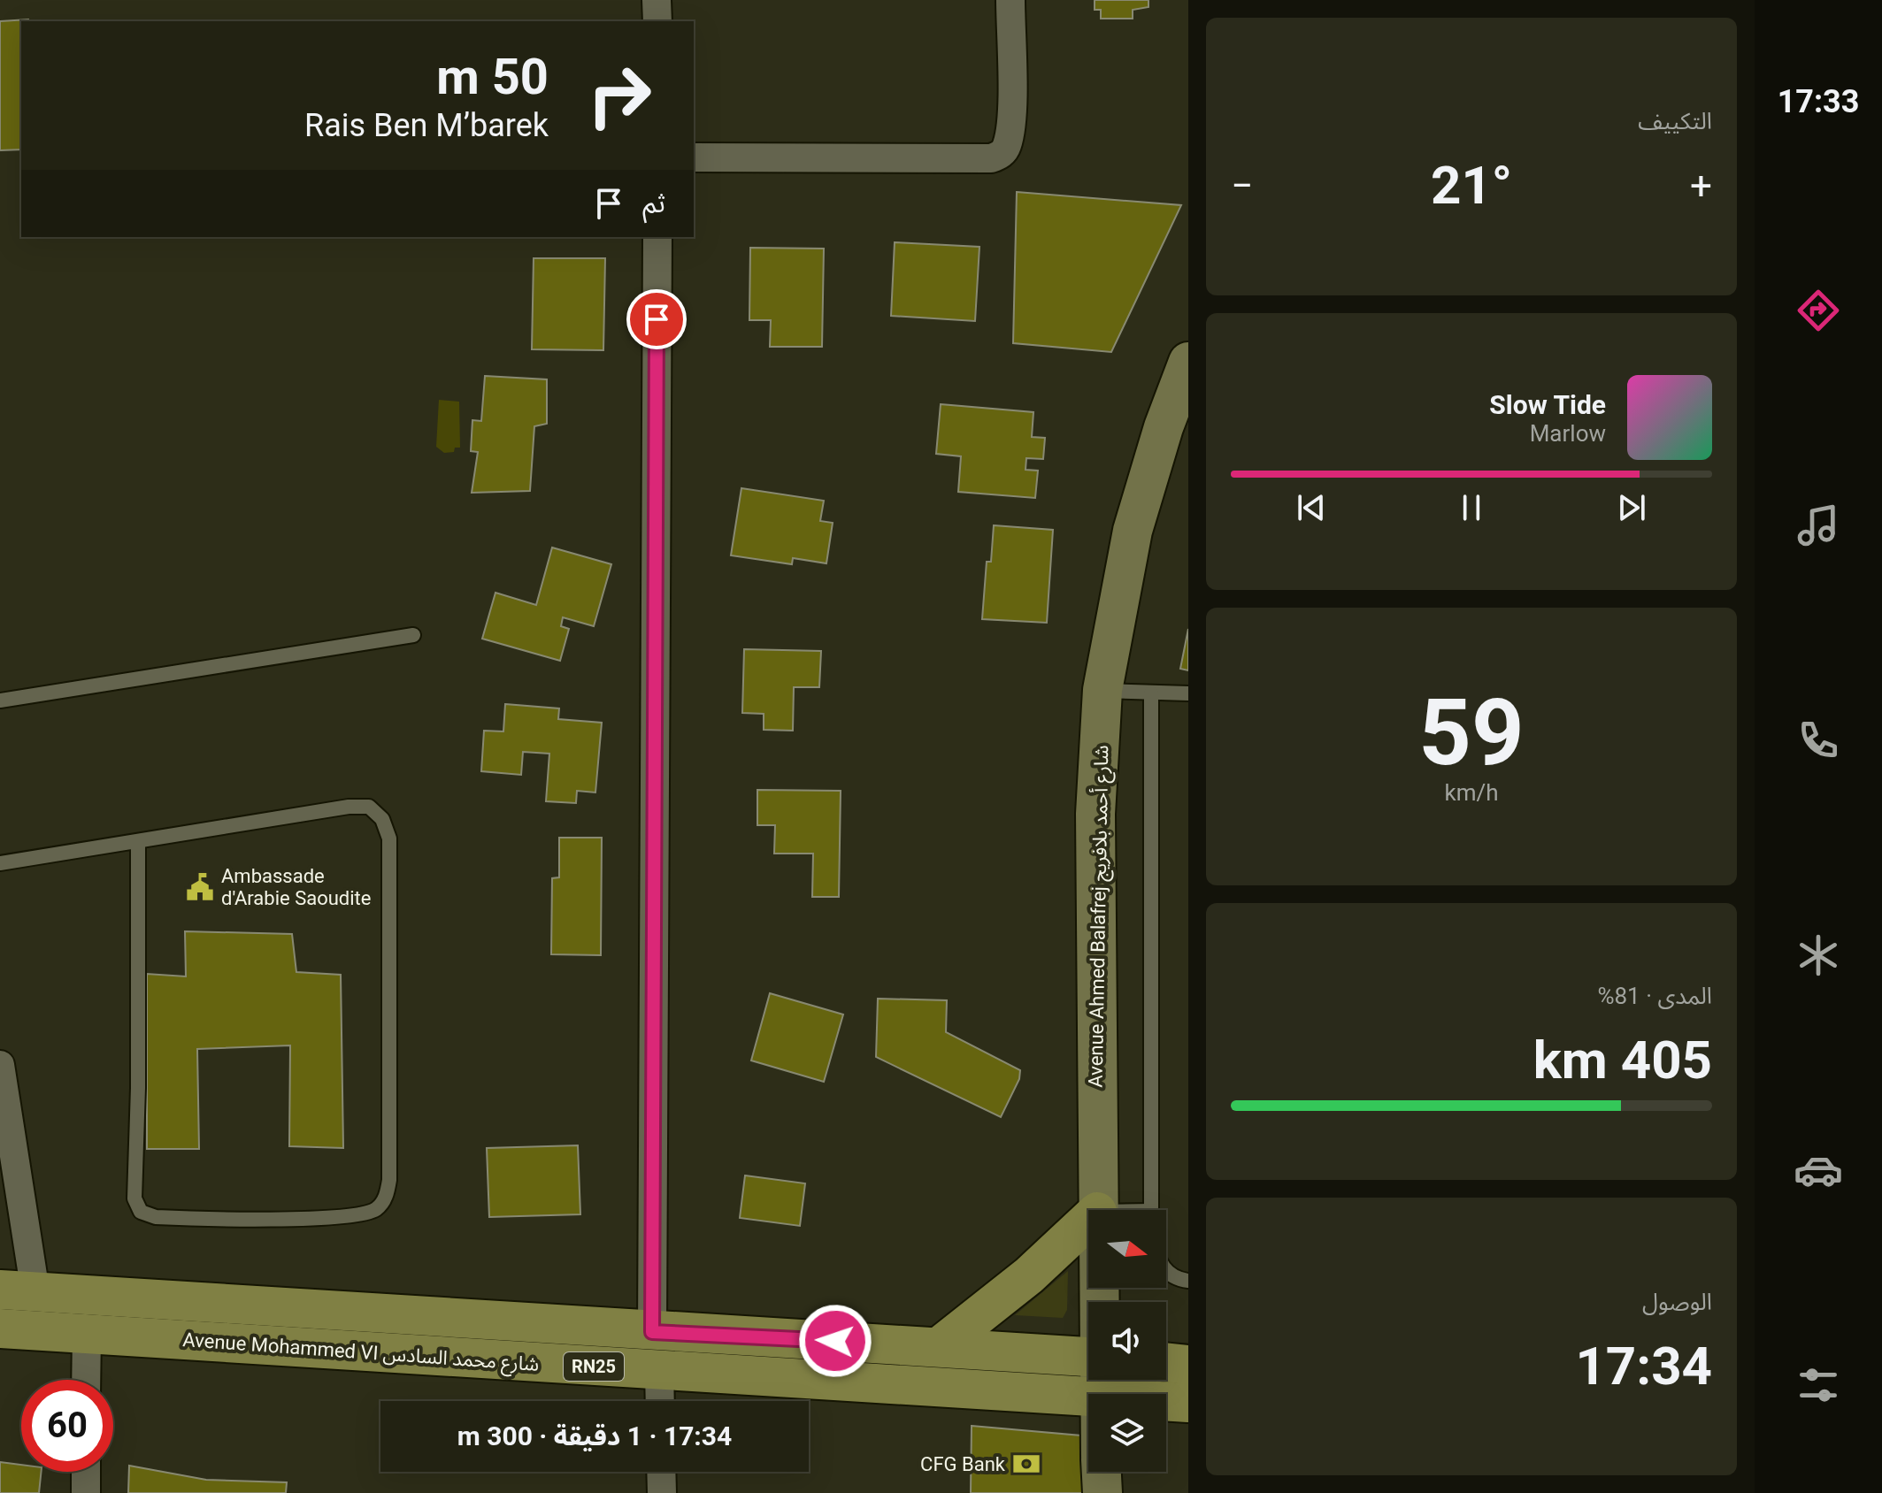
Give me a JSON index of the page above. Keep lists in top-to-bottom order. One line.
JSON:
{"streets":{"main road":["Avenue Ahmed Balafrej شارع أحمد بلافريج","Avenue Mohammed VI شارع محمد السادس","RN25"]},"places":{"public building":["Ambassade d'Arabie Saoudite"],"bank":["CFG Bank"]},"north":"right","page":{"tabs":"17:33","tile":["التكييف",["59","km/h"],["المدى · 81%","405 km"],["الوصول","17:34"]],"turn":["50 m","Rais Ben M’barek"],"heat":["−","21°","+"],"then":"ثم","song":["Slow Tide","Marlow"],"limit":"60","trip":"17:34 · 1 دقيقة · 300 m"}}
